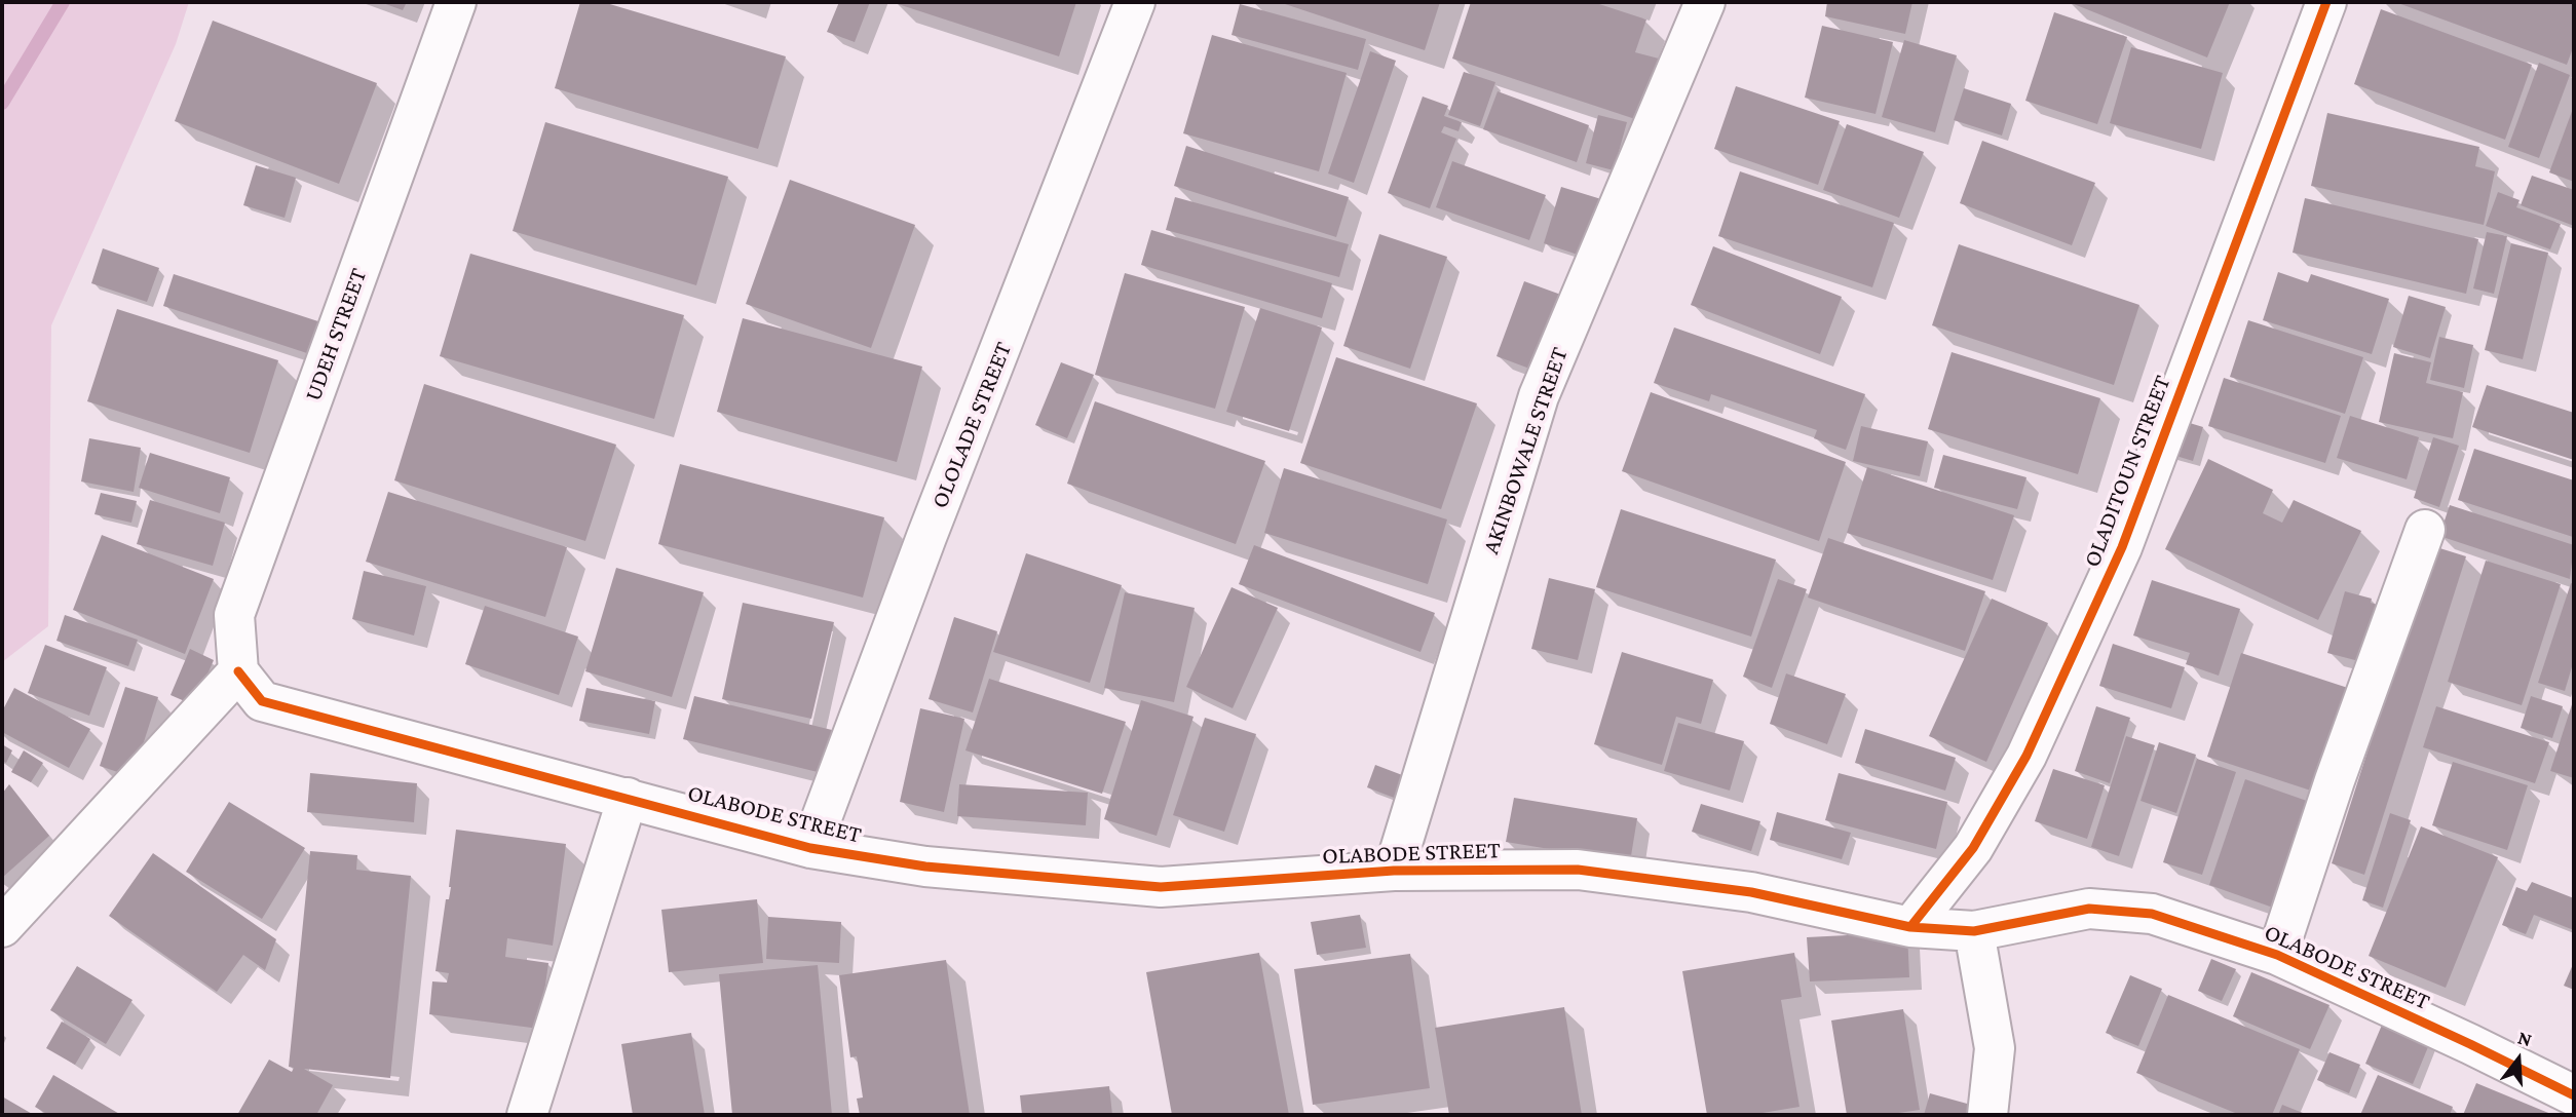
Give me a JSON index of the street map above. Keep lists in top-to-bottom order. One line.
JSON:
{"streets":{"street":["UDEH STREET","OLOLADE STREET","AKINBOWALE STREET","OLADITOUN STREET","OLABODE STREET"]},"crossings":[["UDEH STREET","OLABODE STREET"],["OLOLADE STREET","OLABODE STREET"],["AKINBOWALE STREET","OLABODE STREET"],["OLADITOUN STREET","OLABODE STREET"]],"north":"top"}
